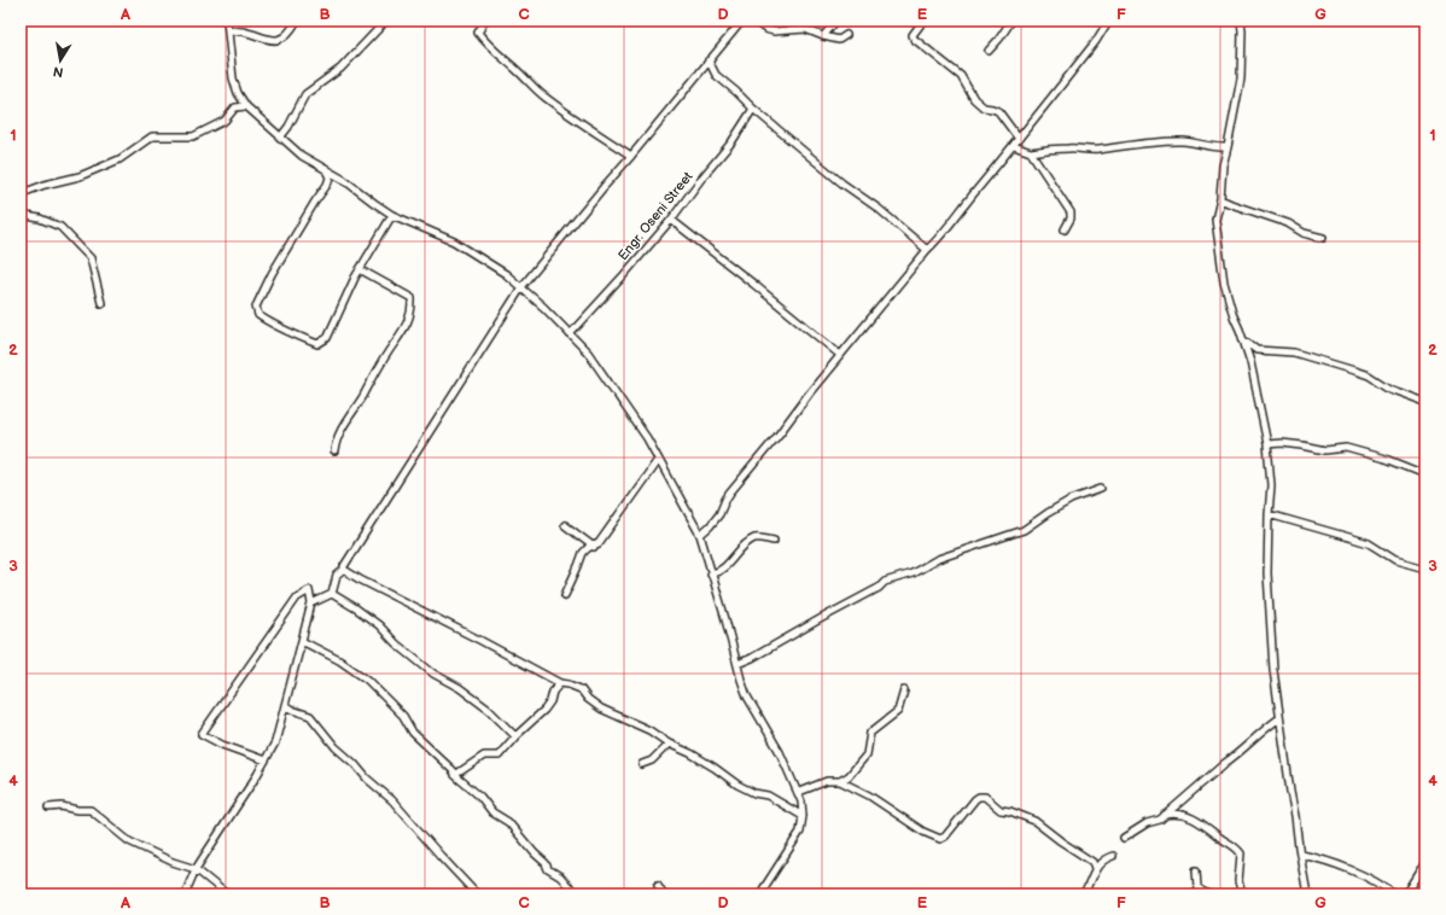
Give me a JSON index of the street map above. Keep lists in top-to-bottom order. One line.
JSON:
{"streets":{"street":["Engr. Oseni Street"]},"north":"bottom","grid":{"columns":["A","B","C","D","E","F","G"],"rows":["1","2","3","4"]}}
